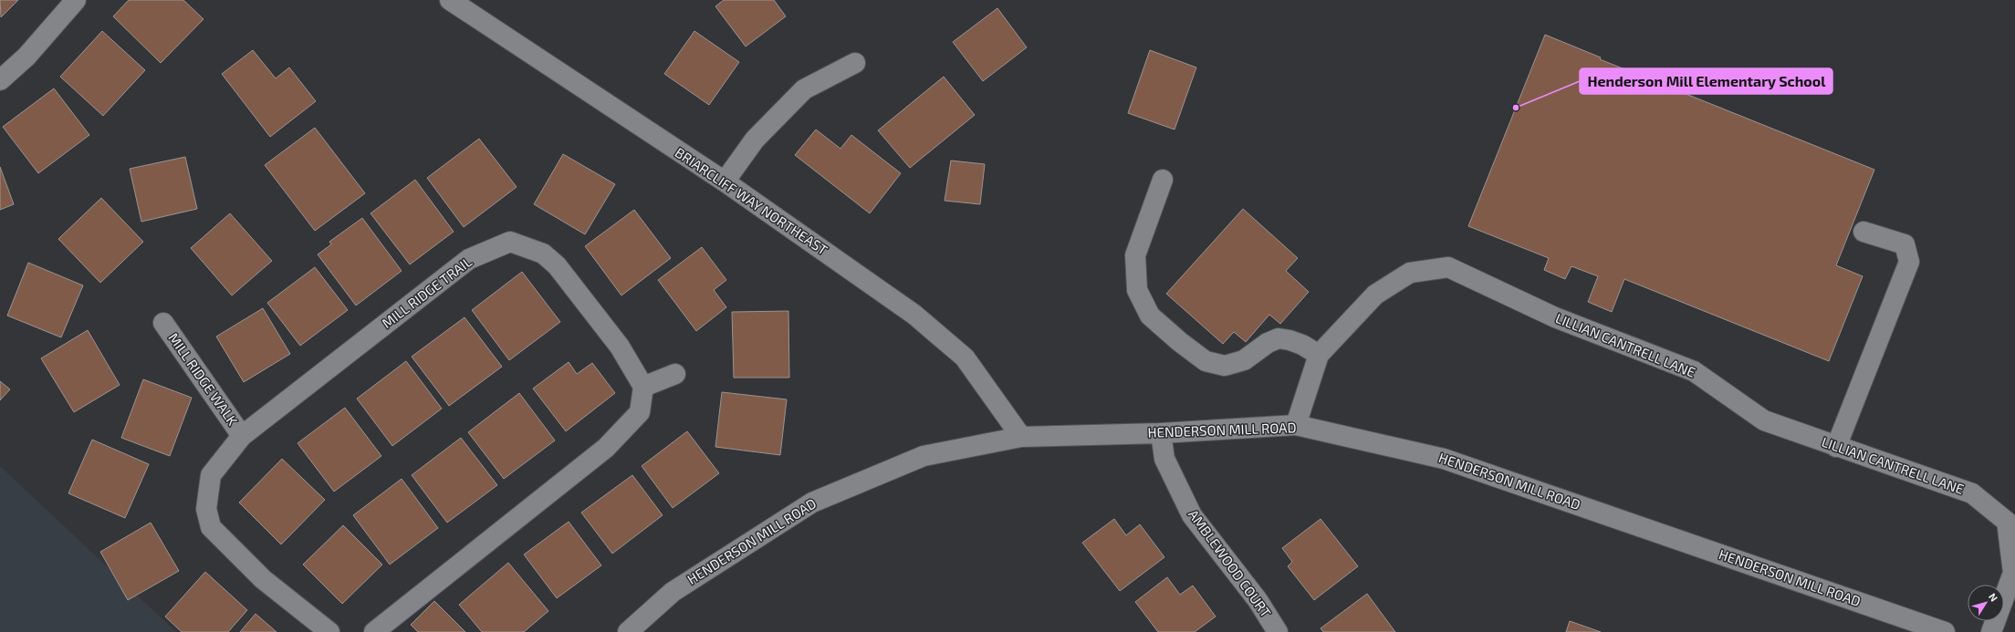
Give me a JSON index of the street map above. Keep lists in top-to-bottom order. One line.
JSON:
{"streets":{"street":["BRIARCLIFF WAY NORTHEAST","MILL RIDGE TRAIL","LILLIAN CANTRELL LANE","MILL RIDGE WALK","HENDERSON MILL ROAD","AMBLEWOOD COURT"]},"crossings":[["BRIARCLIFF WAY NORTHEAST","HENDERSON MILL ROAD"],["MILL RIDGE TRAIL","MILL RIDGE WALK"],["LILLIAN CANTRELL LANE","HENDERSON MILL ROAD"],["HENDERSON MILL ROAD","AMBLEWOOD COURT"]],"places":["Henderson Mill Elementary School"],"north":"top right"}
